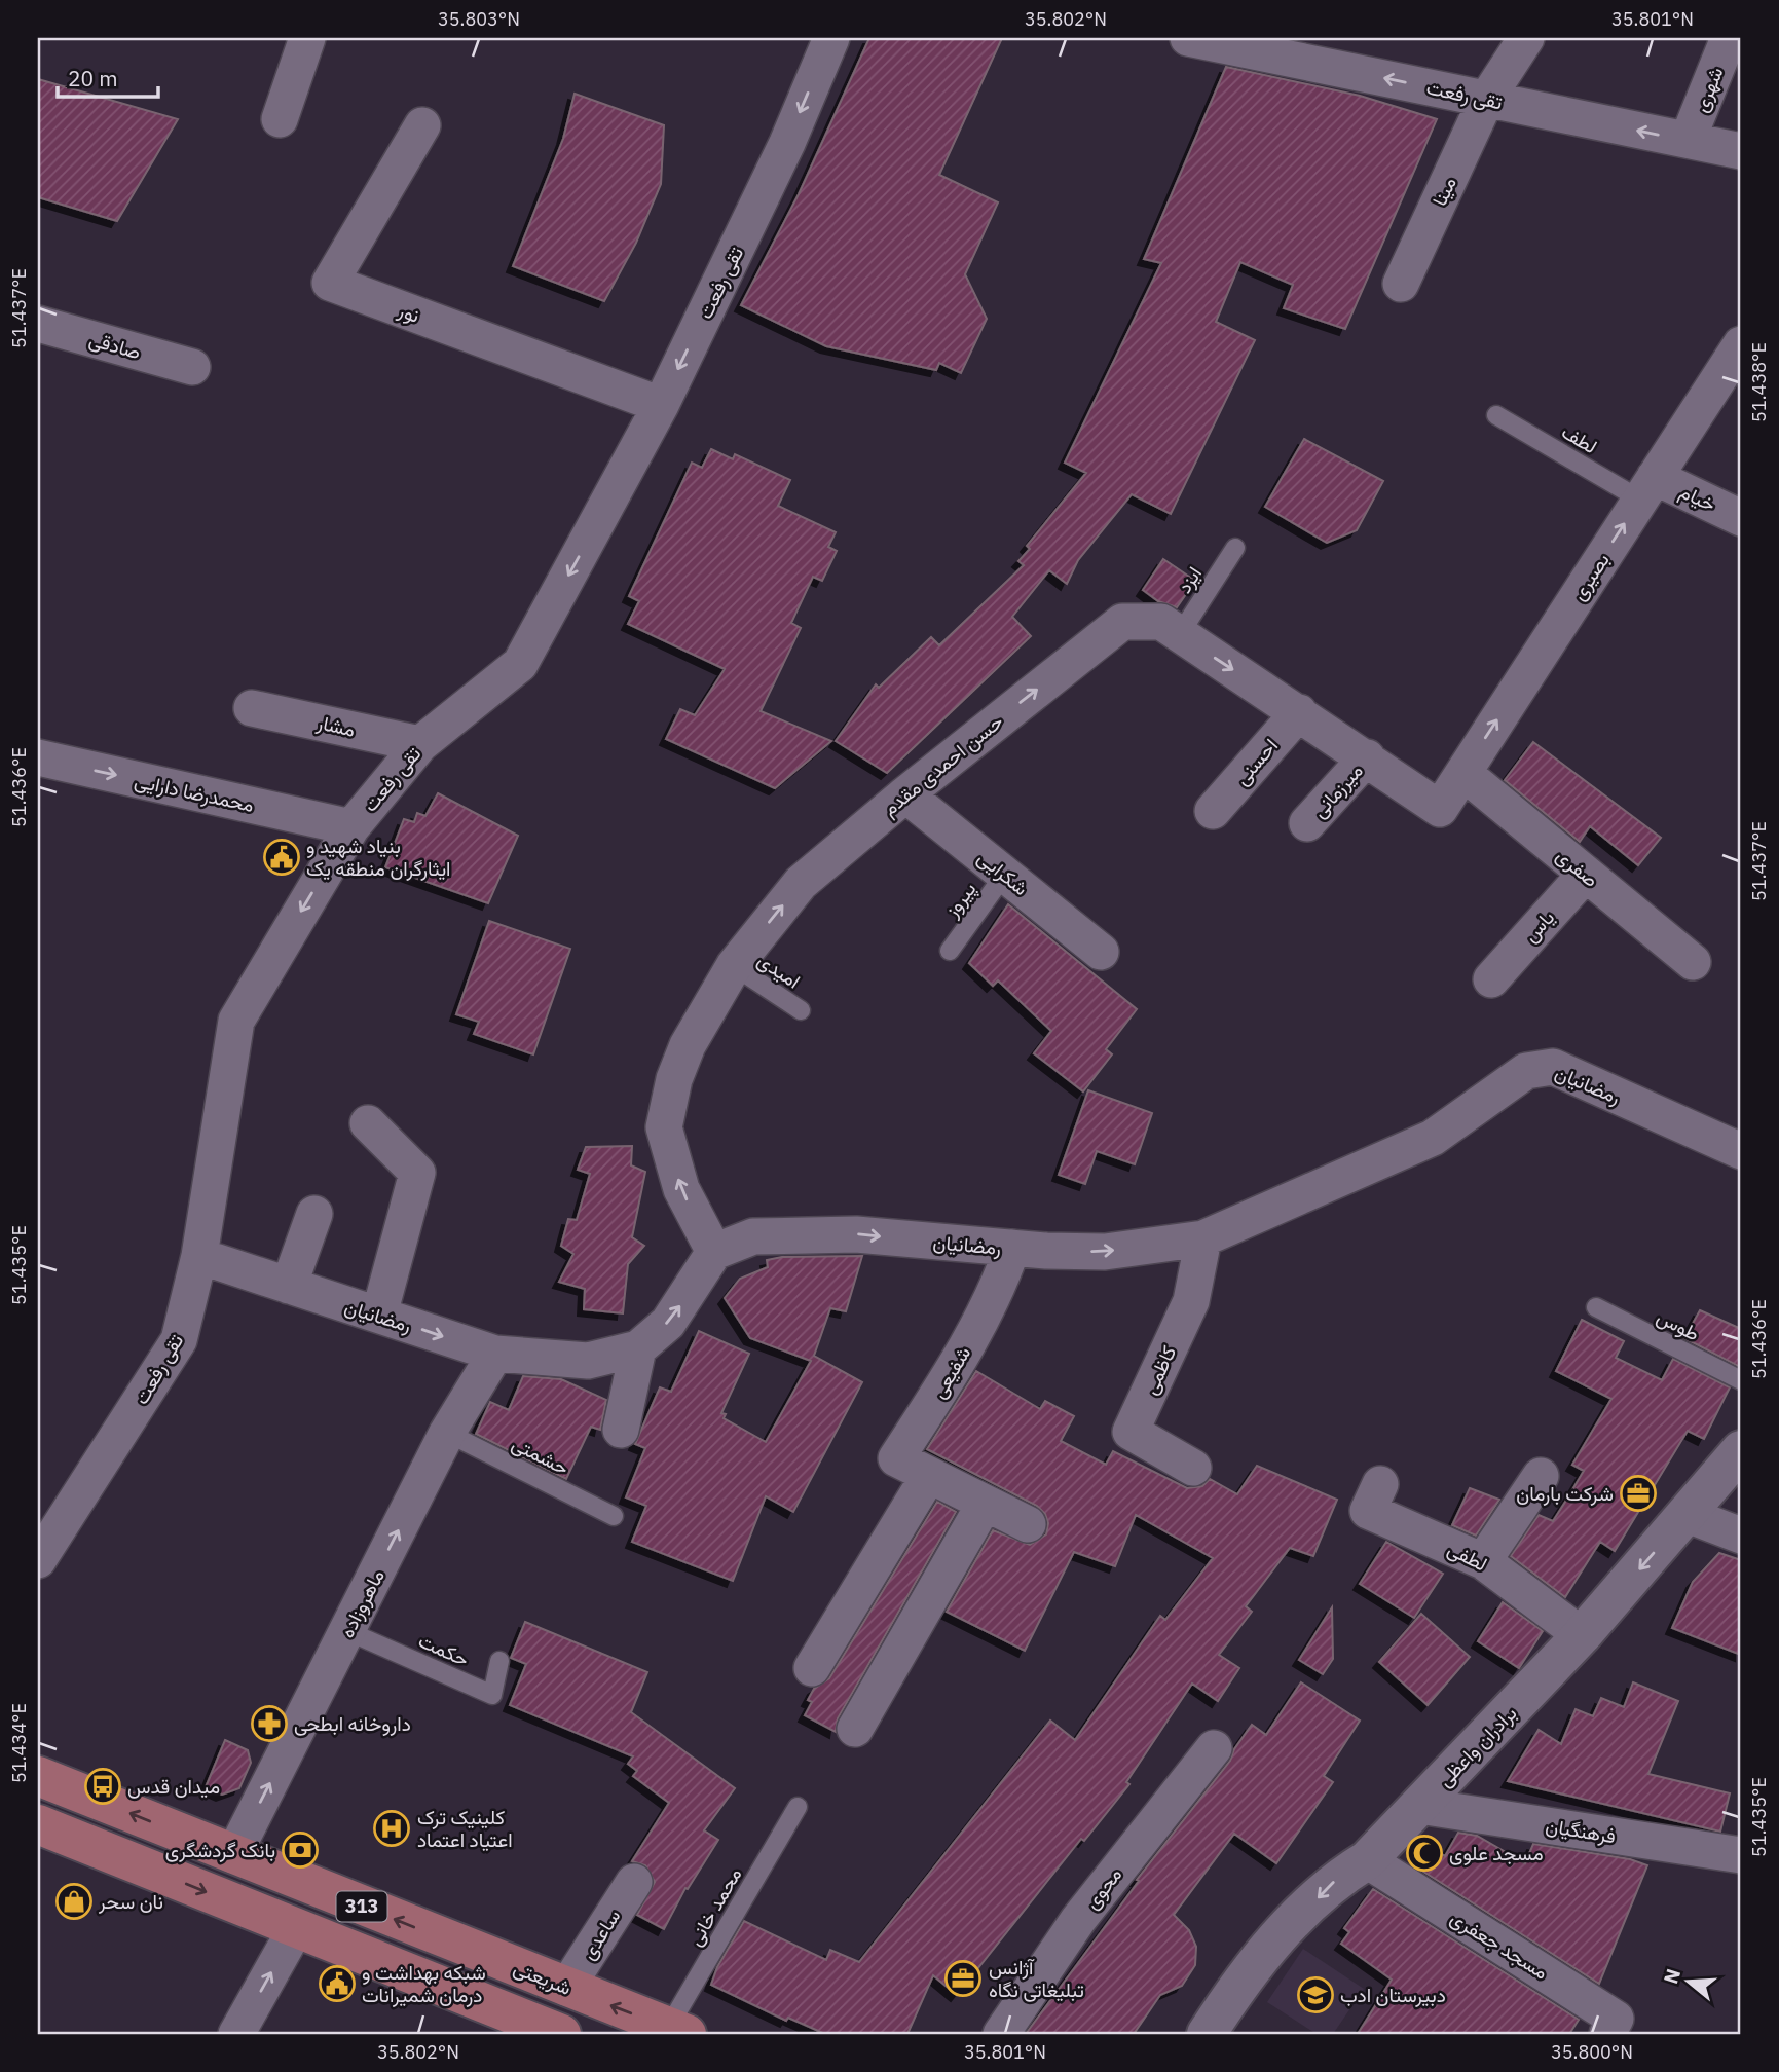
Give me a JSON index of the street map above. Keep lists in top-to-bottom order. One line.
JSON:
{"streets":{"main road":["برادران واعظی","313","شریعتی"],"street":["شهری","تقی رفعت","مینا","نور","صادقی","خیام","بصیری","مشار","احسنی","حسن احمدی مقدم","میرزمانی","محمدرضا دارایی","صفری","شکرایی","یاس","رمضانیان","کاظمی","شفیعی","لطفی","ماهروزاده","فرهنگیان","محوی","ساعدی","مسجد جعفری"],"lane":["لطف","ایزد","پیروز","امیدی","طوس","حشمتی","حکمت","محمد خانی"]},"crossings":[["شهری","تقی رفعت"],["تقی رفعت","مینا"],["تقی رفعت","نور"],["تقی رفعت","مشار"],["تقی رفعت","محمدرضا دارایی"],["تقی رفعت","رمضانیان"],["لطف","خیام"],["لطف","بصیری"],["خیام","بصیری"],["بصیری","حسن احمدی مقدم"],["بصیری","صفری"],["ایزد","حسن احمدی مقدم"],["احسنی","حسن احمدی مقدم"],["حسن احمدی مقدم","میرزمانی"],["حسن احمدی مقدم","شکرایی"],["حسن احمدی مقدم","امیدی"],["حسن احمدی مقدم","رمضانیان"],["صفری","یاس"],["شکرایی","پیروز"],["رمضانیان","کاظمی"],["رمضانیان","شفیعی"],["رمضانیان","ماهروزاده"],["حشمتی","ماهروزاده"],["لطفی","برادران واعظی"],["ماهروزاده","حکمت"],["ماهروزاده","شریعتی"],["برادران واعظی","فرهنگیان"],["برادران واعظی","مسجد جعفری"],["محمد خانی","شریعتی"],["ساعدی","شریعتی"]],"one_way":["تقی رفعت","بصیری","محمدرضا دارایی","رمضانیان","ماهروزاده","برادران واعظی"],"places":{"public building":["بنیاد شهید و ایثارگران منطقه یک","شبکه بهداشت و درمان شمیرانات"],"office":["شرکت بارمان","آژانس تبلیغاتی نگاه"],"pharmacy":["داروخانه ابطحی"],"bus stop":["میدان قدس"],"hospital":["کلینیک ترک اعتیاد اعتماد"],"bank":["بانک گردشگری"],"mosque":["مسجد علوی"],"shop":["نان سحر"],"school or university":["دبیرستان ادب"]},"scale_bar":"20 m","north":"left","coordinates":["35.803°N","35.802°N","35.801°N","51.437°E","51.438°E","51.436°E","51.435°E","51.434°E","35.800°N"]}
